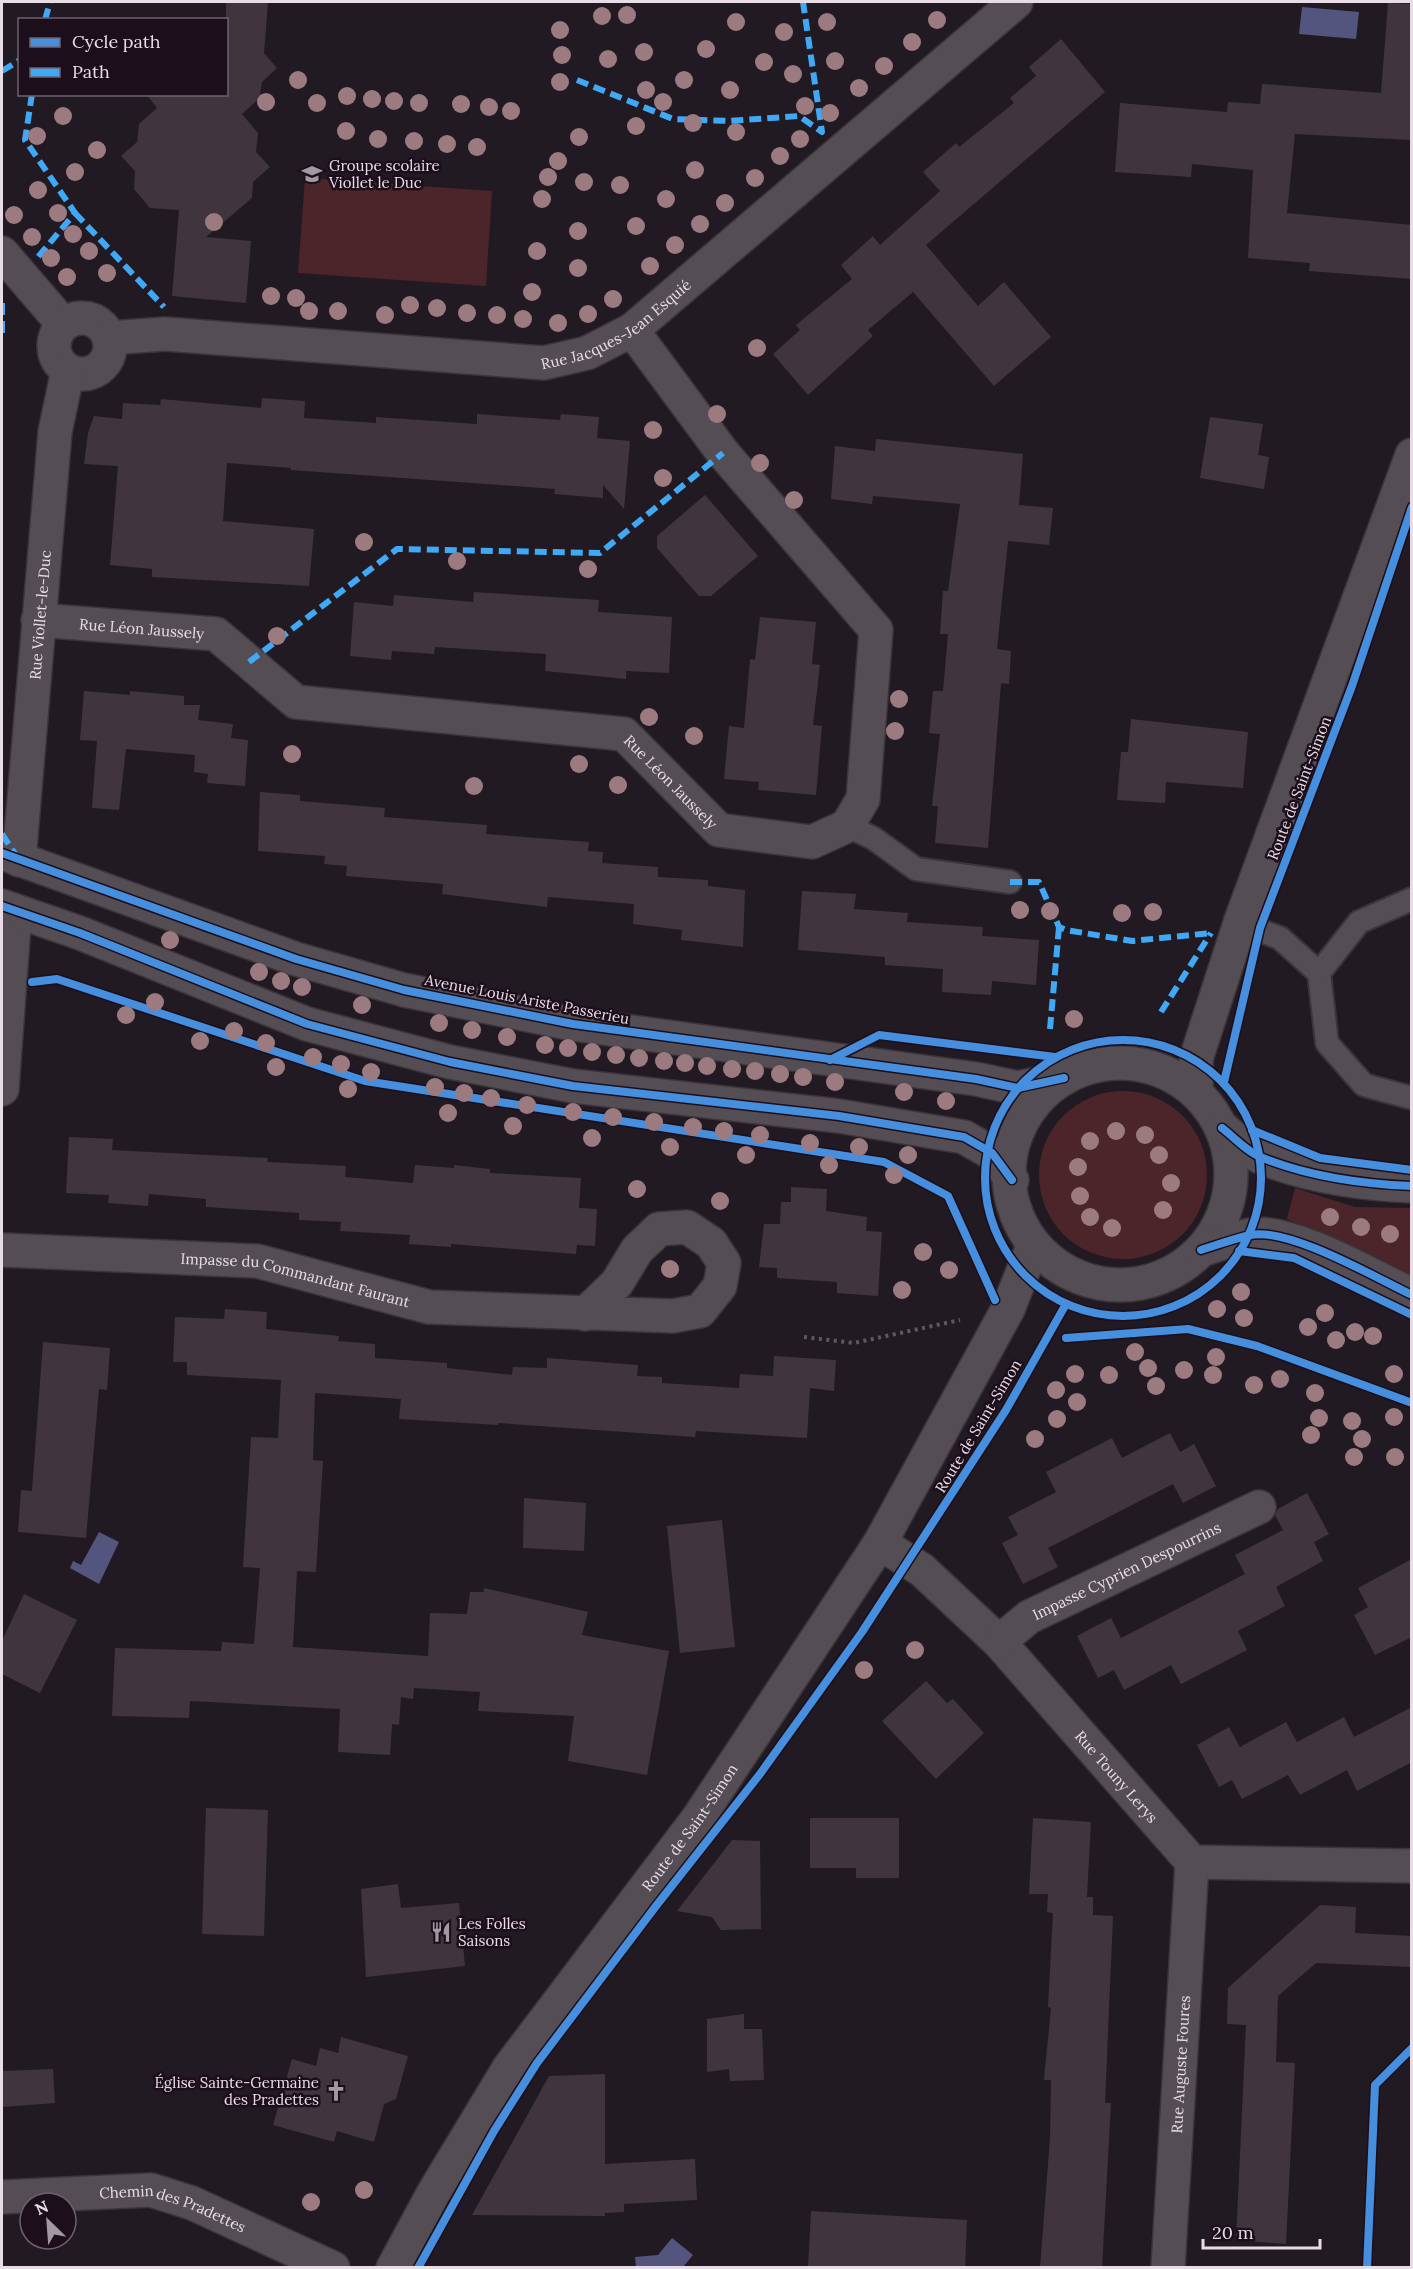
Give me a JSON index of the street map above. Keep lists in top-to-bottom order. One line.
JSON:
{"streets":{"street":["Rue Jacques-Jean Esquié","Rue Viollet-le-Duc","Rue Léon Jaussely","Route de Saint-Simon","Avenue Louis Ariste Passerieu","Impasse du Commandant Faurant","Impasse Cyprien Despourrins","Rue Touny Lerys","Rue Auguste Foures","Chemin des Pradettes"]},"crossings":[["Rue Jacques-Jean Esquié","Rue Viollet-le-Duc"],["Rue Viollet-le-Duc","Rue Léon Jaussely"],["Rue Viollet-le-Duc","Avenue Louis Ariste Passerieu"],["Route de Saint-Simon","Rue Touny Lerys"],["Impasse Cyprien Despourrins","Rue Touny Lerys"],["Rue Touny Lerys","Rue Auguste Foures"]],"places":{"school or university":["Groupe scolaire Viollet le Duc"],"restaurant":["Les Folles Saisons"],"church":["Église Sainte-Germaine des Pradettes"]},"legend":["Cycle path","Path"],"scale_bar":"20 m","north":"top left"}
